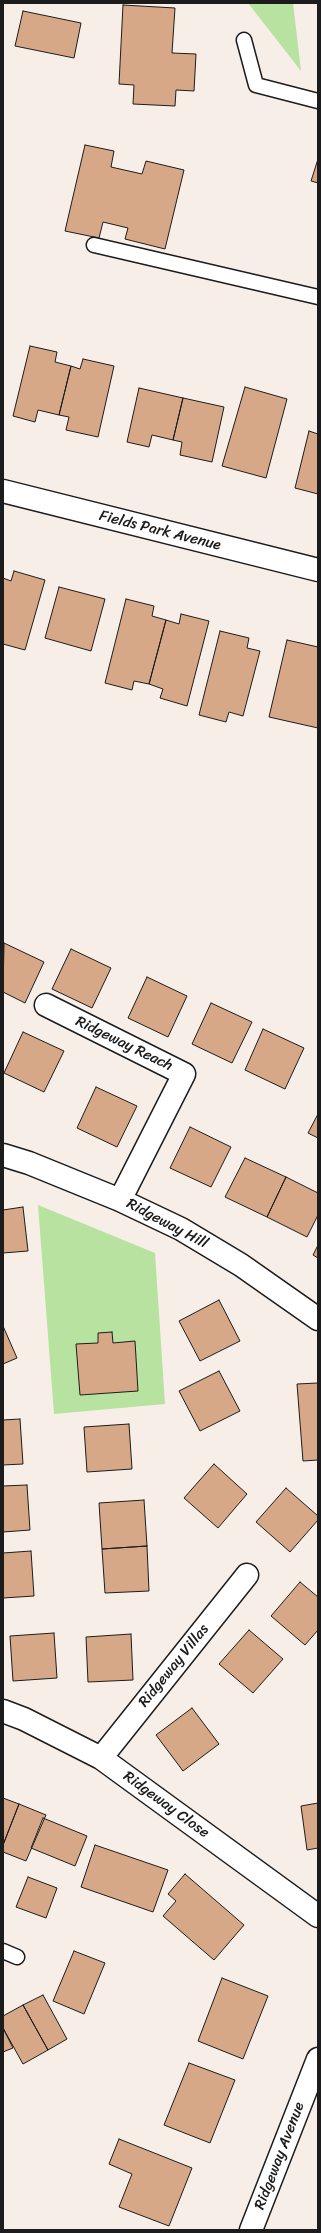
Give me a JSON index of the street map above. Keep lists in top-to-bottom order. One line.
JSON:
{"streets":{"street":["Fields Park Avenue","Ridgeway Reach","Ridgeway Hill","Ridgeway Villas","Ridgeway Close","Ridgeway Avenue"]},"crossings":[["Ridgeway Reach","Ridgeway Hill"],["Ridgeway Villas","Ridgeway Close"]]}
